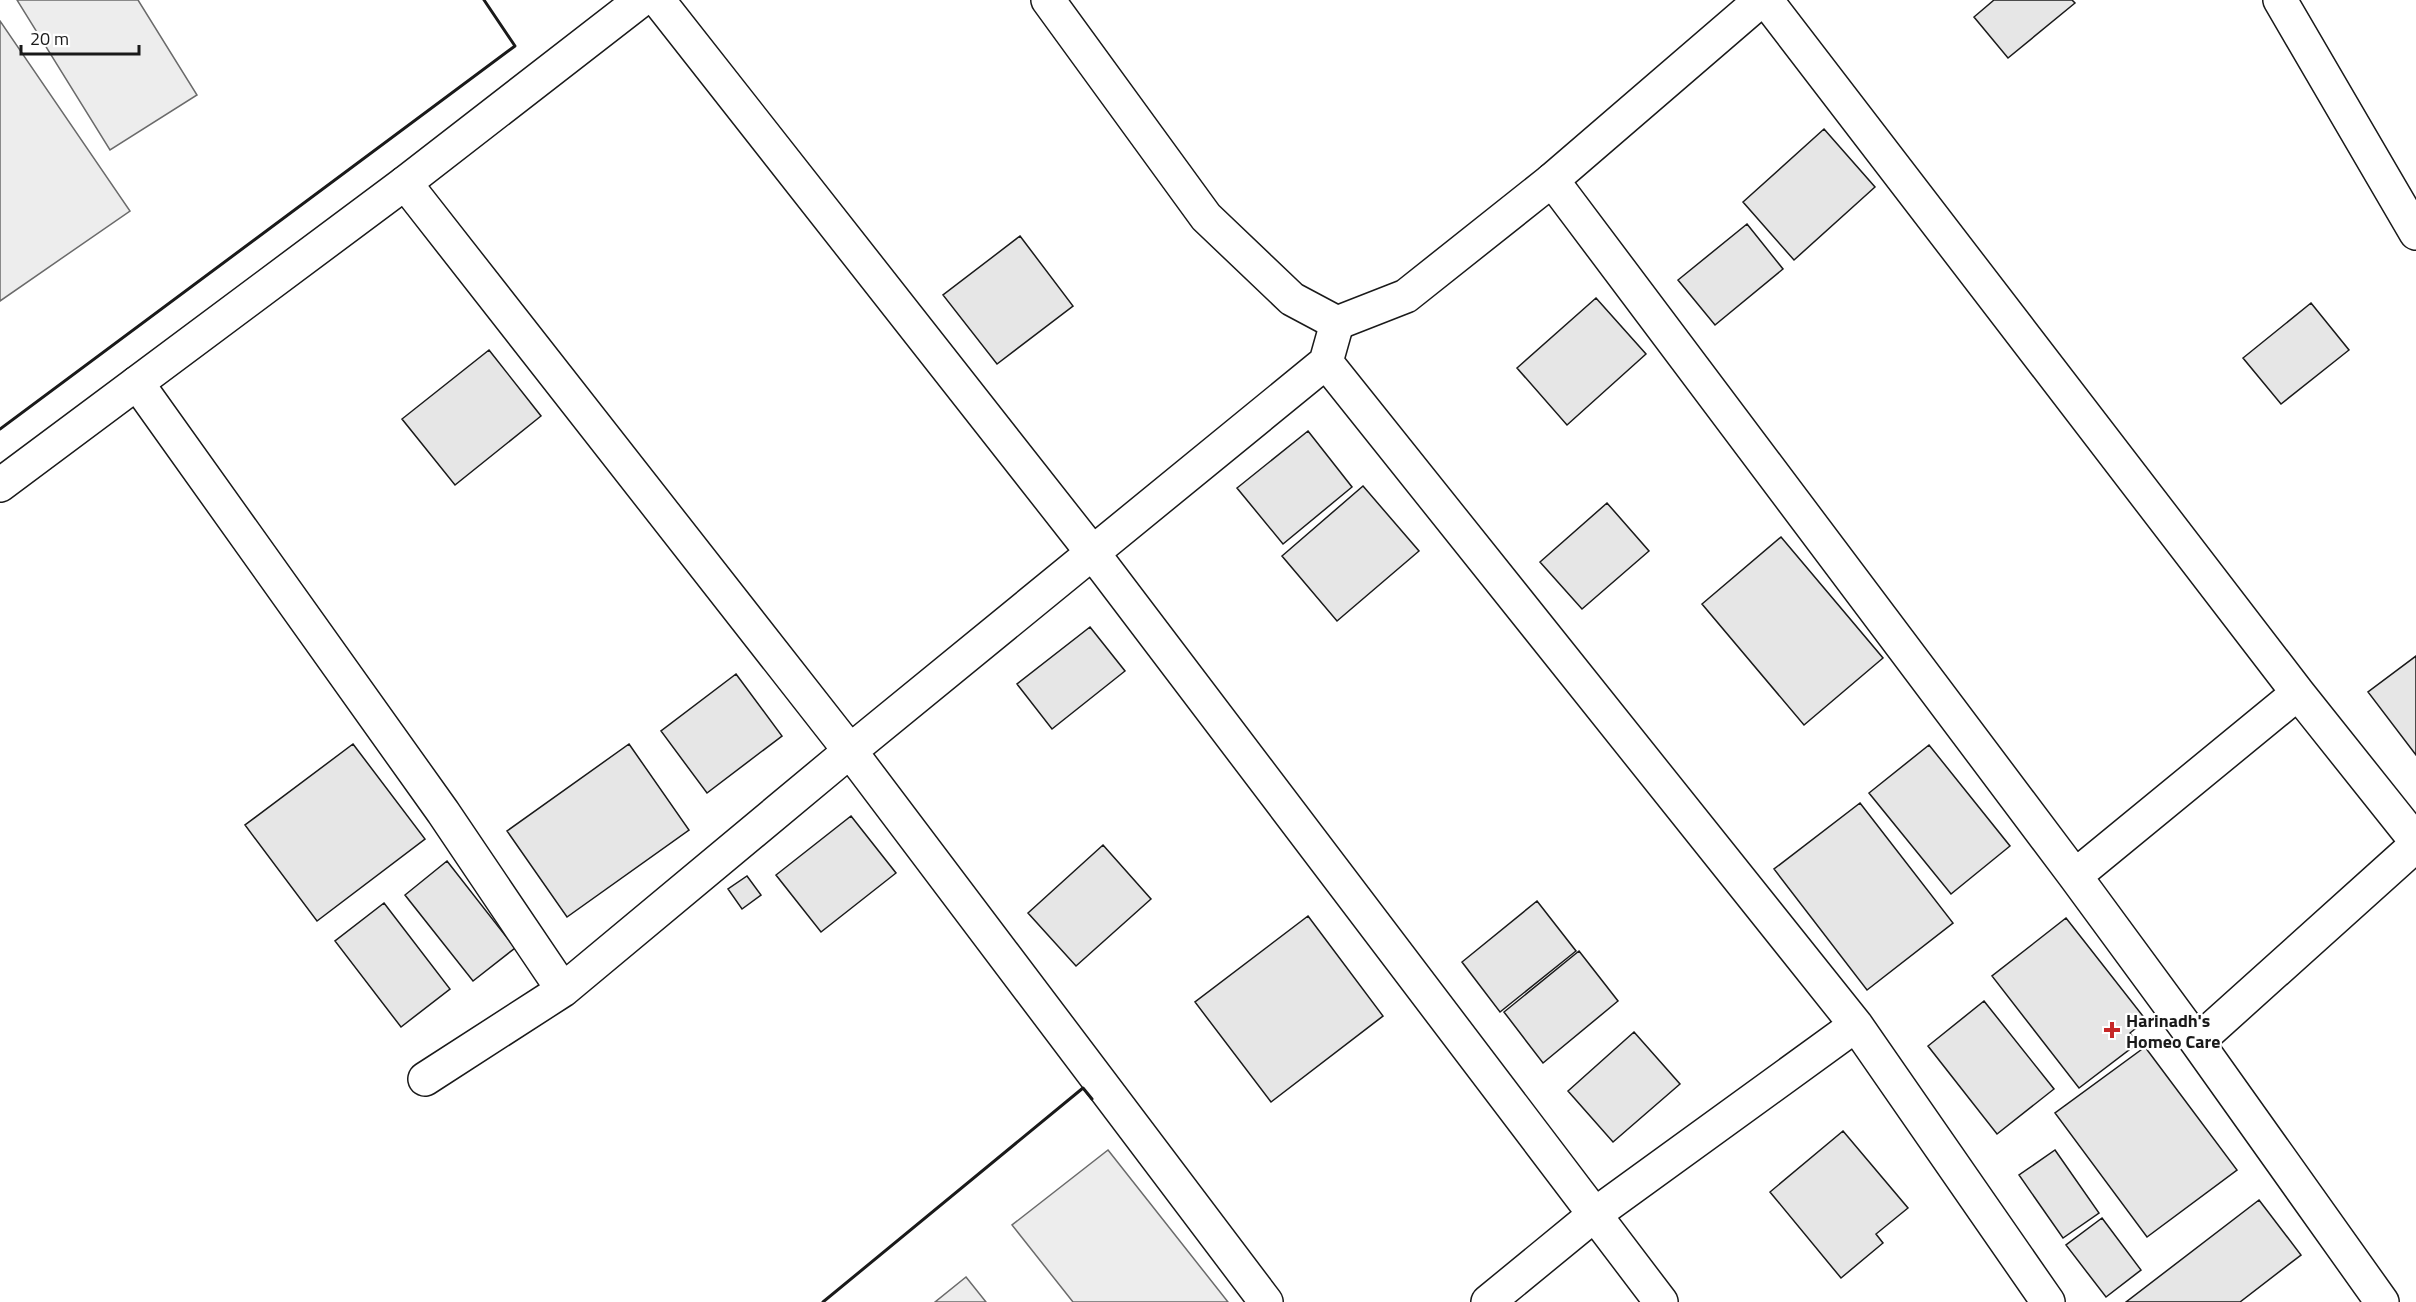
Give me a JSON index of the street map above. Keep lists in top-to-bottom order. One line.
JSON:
{"places":{"health":["Harinadh's Homeo Care"]},"scale_bar":"20 m"}
